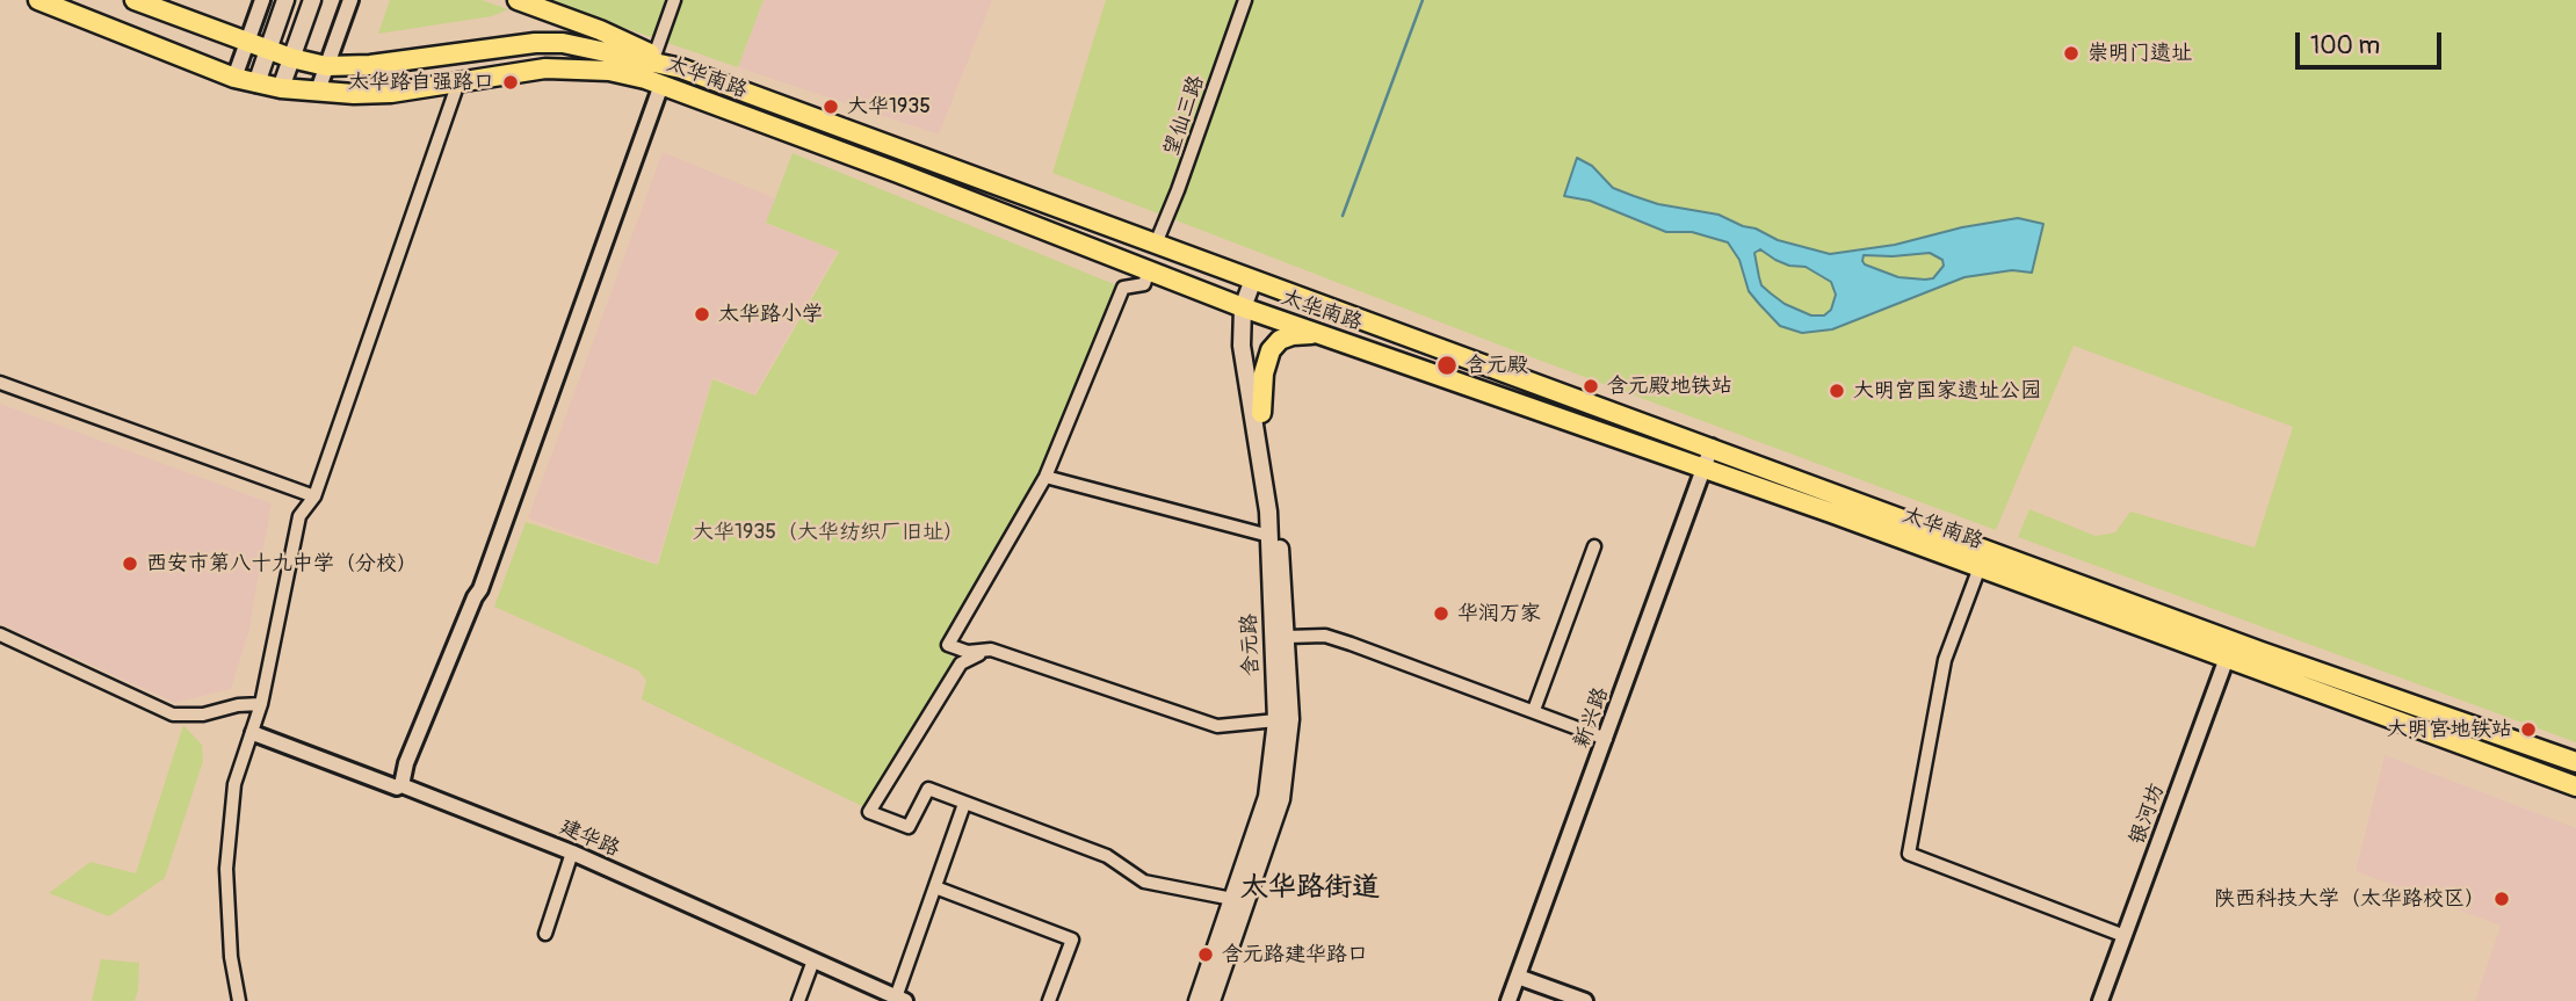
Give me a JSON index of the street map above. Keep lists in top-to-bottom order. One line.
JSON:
{"streets":{"main road":["太华南路","含元路"],"street":["望仙三路","新兴路","银河坊","建华路"]},"crossings":[["太华南路","望仙三路"],["太华南路","含元路"],["太华南路","新兴路"],["太华南路","银河坊"]],"districts":["太华路街道"],"parks":["大华1935（大华纺织厂旧址）"],"places":["崇明门遗址","太华路自强路口","大华1935","太华路小学","含元殿","含元殿地铁站","大明宫国家遗址公园","西安市第八十九中学（分校）","华润万家","大明宫地铁站","陕西科技大学（太华路校区）","含元路建华路口"],"scale_bar":"100 m"}
